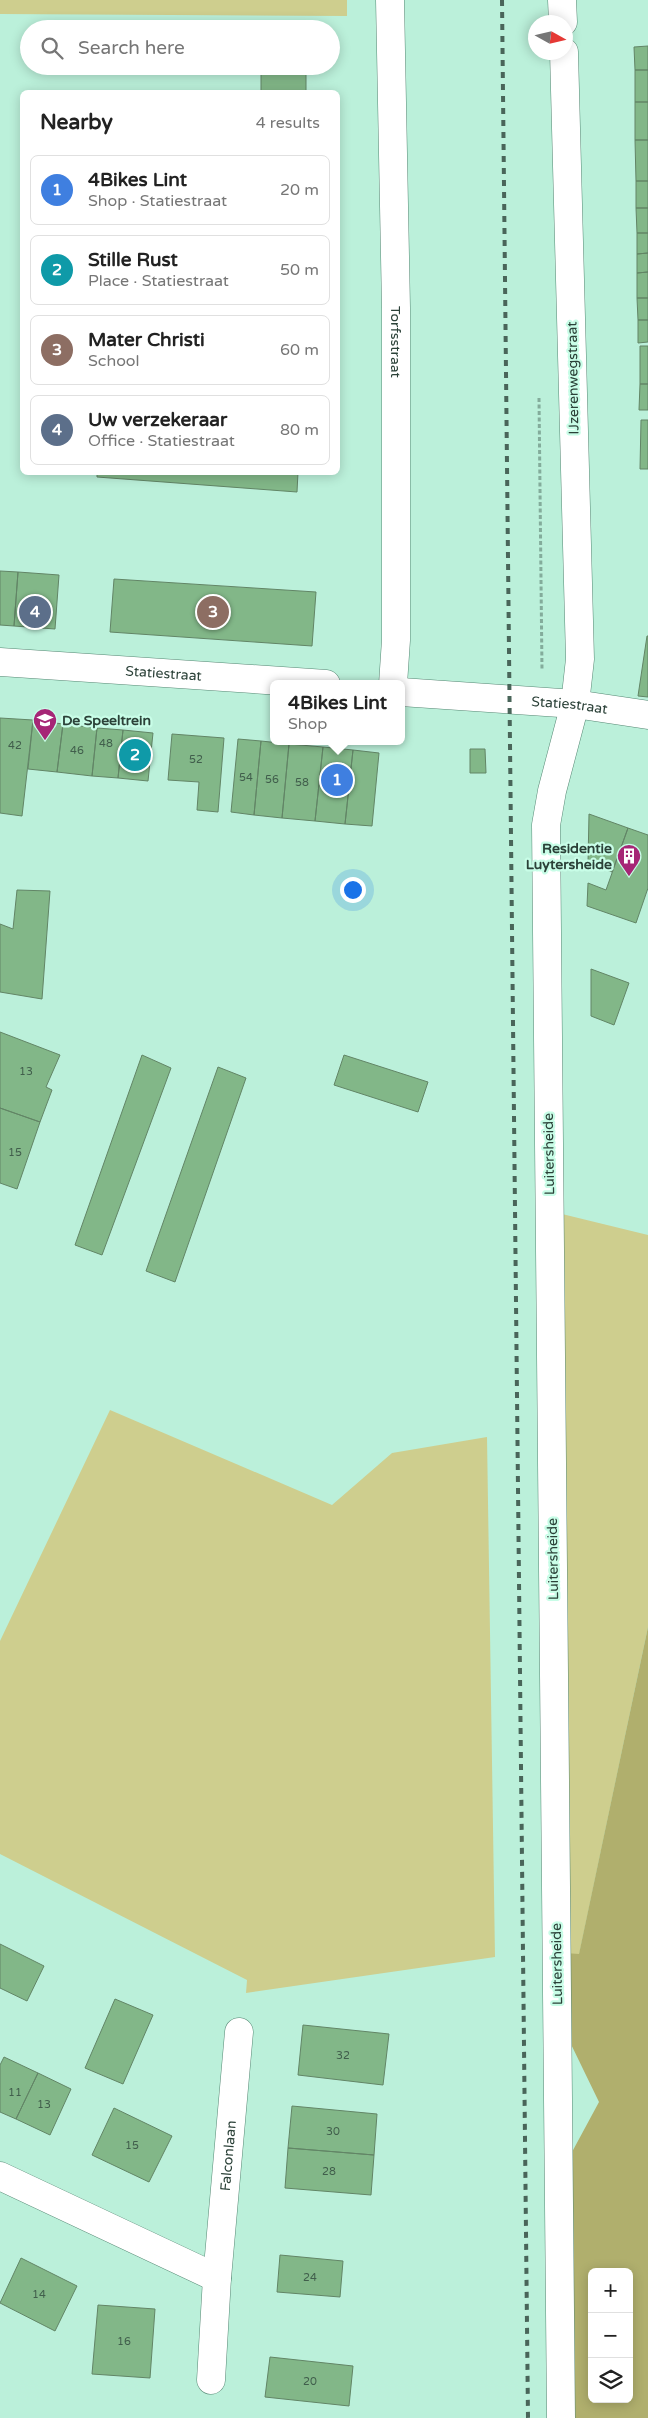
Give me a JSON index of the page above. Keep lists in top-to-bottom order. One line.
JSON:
{"streets":{"street":["Torfsstraat","IJzerenwegstraat","Statiestraat","Luitersheide","Falconlaan"]},"crossings":[["IJzerenwegstraat","Statiestraat"],["IJzerenwegstraat","Luitersheide"],["Statiestraat","Luitersheide"]],"places":{"school or university":["De Speeltrein"],"building":["Residentie Luytersheide"]},"house_numbers":["48","42","46","52","54","56","58","13","15","32","11","13","30","15","28","24","14","16","20"],"north":"right","page":{"search":"Search here","heading":["Nearby","4 results"],"list":[{"mark":"1","name":"4Bikes Lint","note":"Shop · Statiestraat","value":"20 m"},{"mark":"2","name":"Stille Rust","note":"Place · Statiestraat","value":"50 m"},{"mark":"3","name":"Mater Christi","note":"School","value":"60 m"},{"mark":"4","name":"Uw verzekeraar","note":"Office · Statiestraat","value":"80 m"}],"pins":["3","4","2","1"],"popup":["4Bikes Lint","Shop"],"map_buttons":["+","−"]}}
